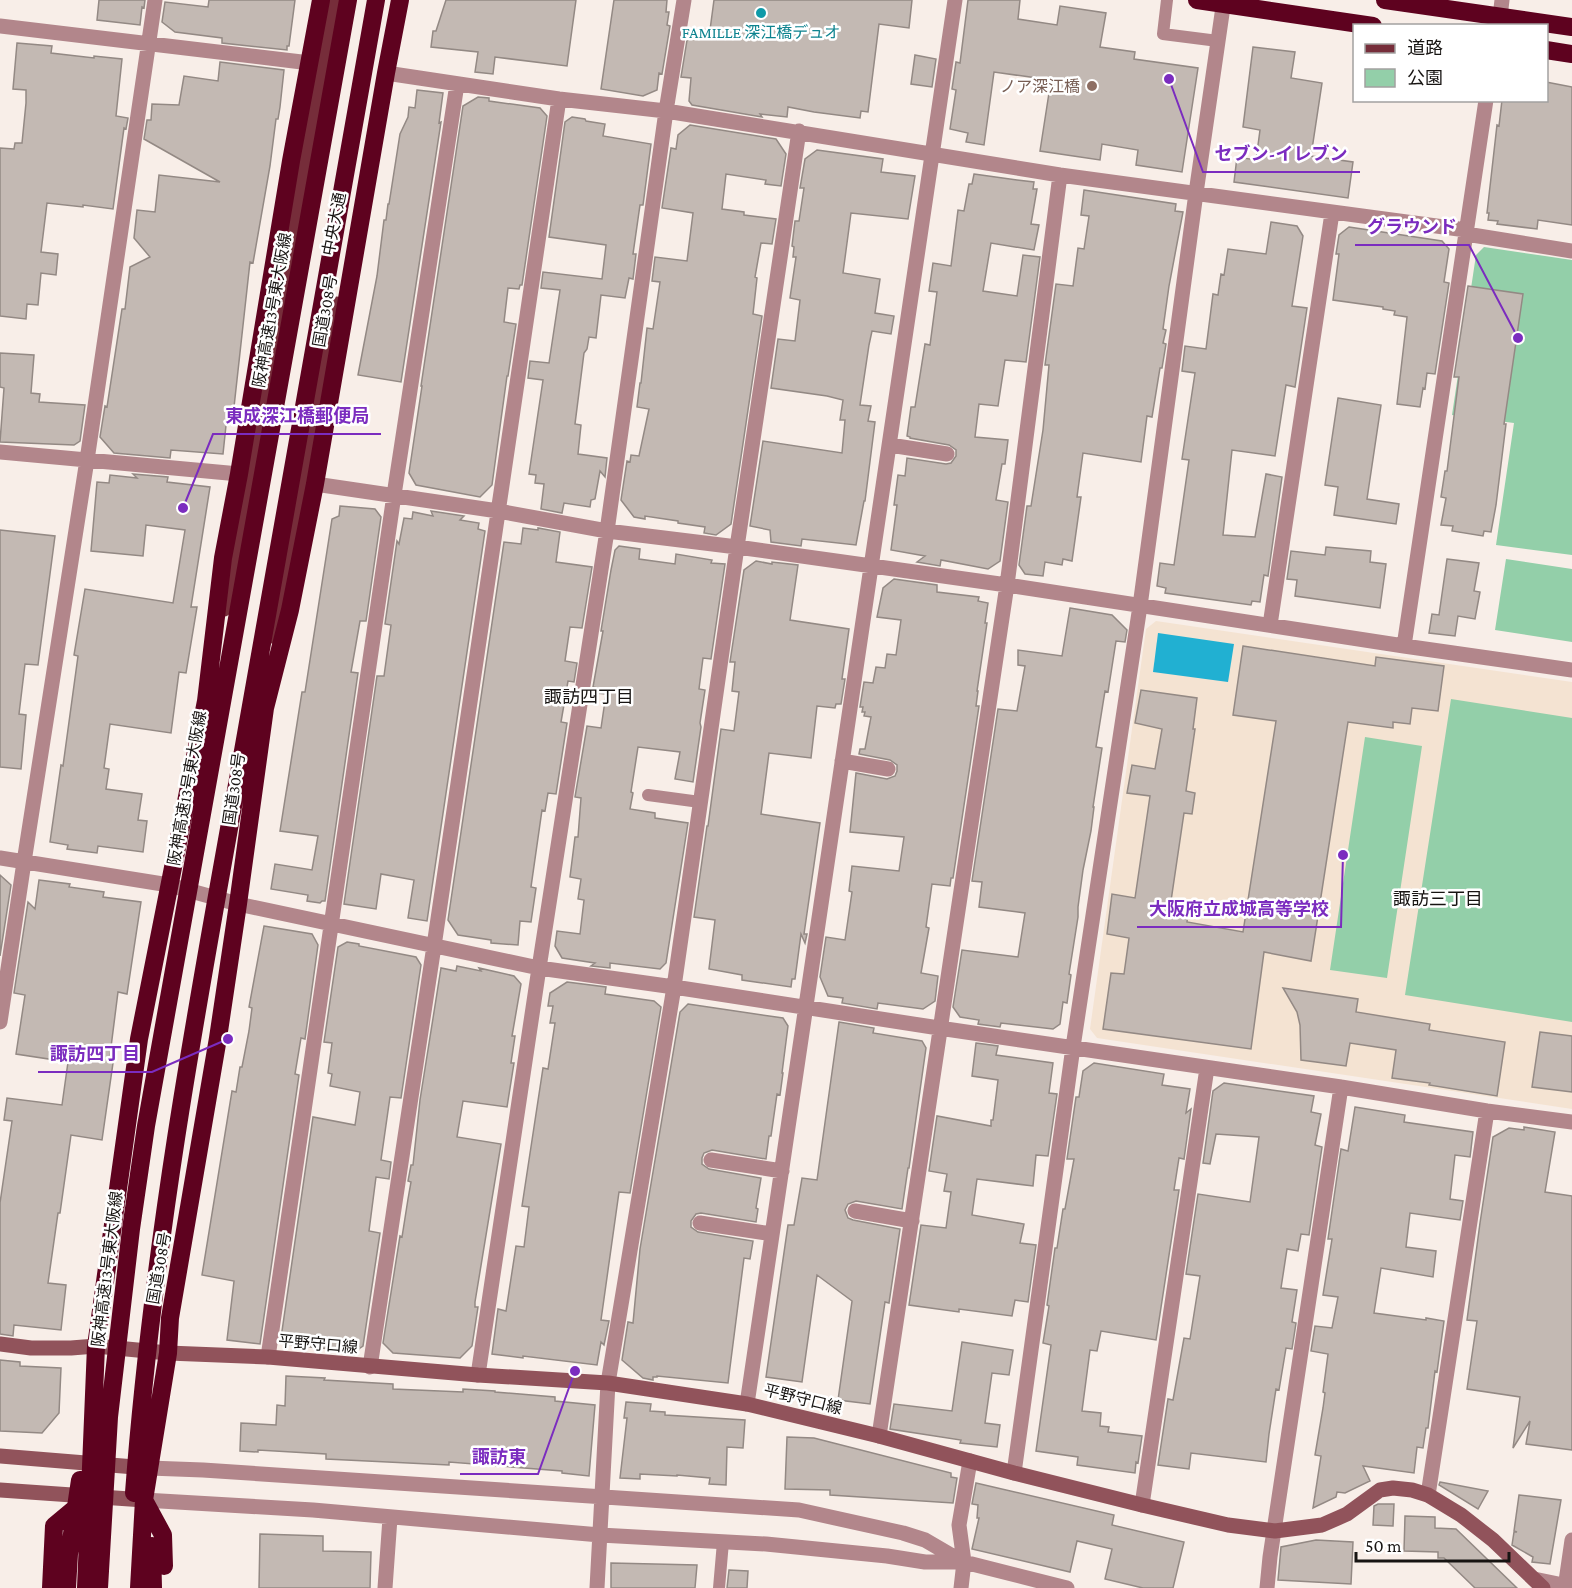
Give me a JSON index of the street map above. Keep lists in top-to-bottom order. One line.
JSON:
{"streets":{"highway":["阪神高速13号東大阪線","国道308号"],"main road":["中央大通","平野守口線"]},"crossings":[["中央大通","国道308号"],["国道308号","平野守口線"]],"districts":["諏訪四丁目","諏訪三丁目"],"places":["FAMILLE 深江橋デュオ","セブン-イレブン","ノア深江橋","グラウンド","東成深江橋郵便局","大阪府立成城高等学校","諏訪四丁目","諏訪東"],"legend":["道路","公園"],"scale_bar":"50 m"}
